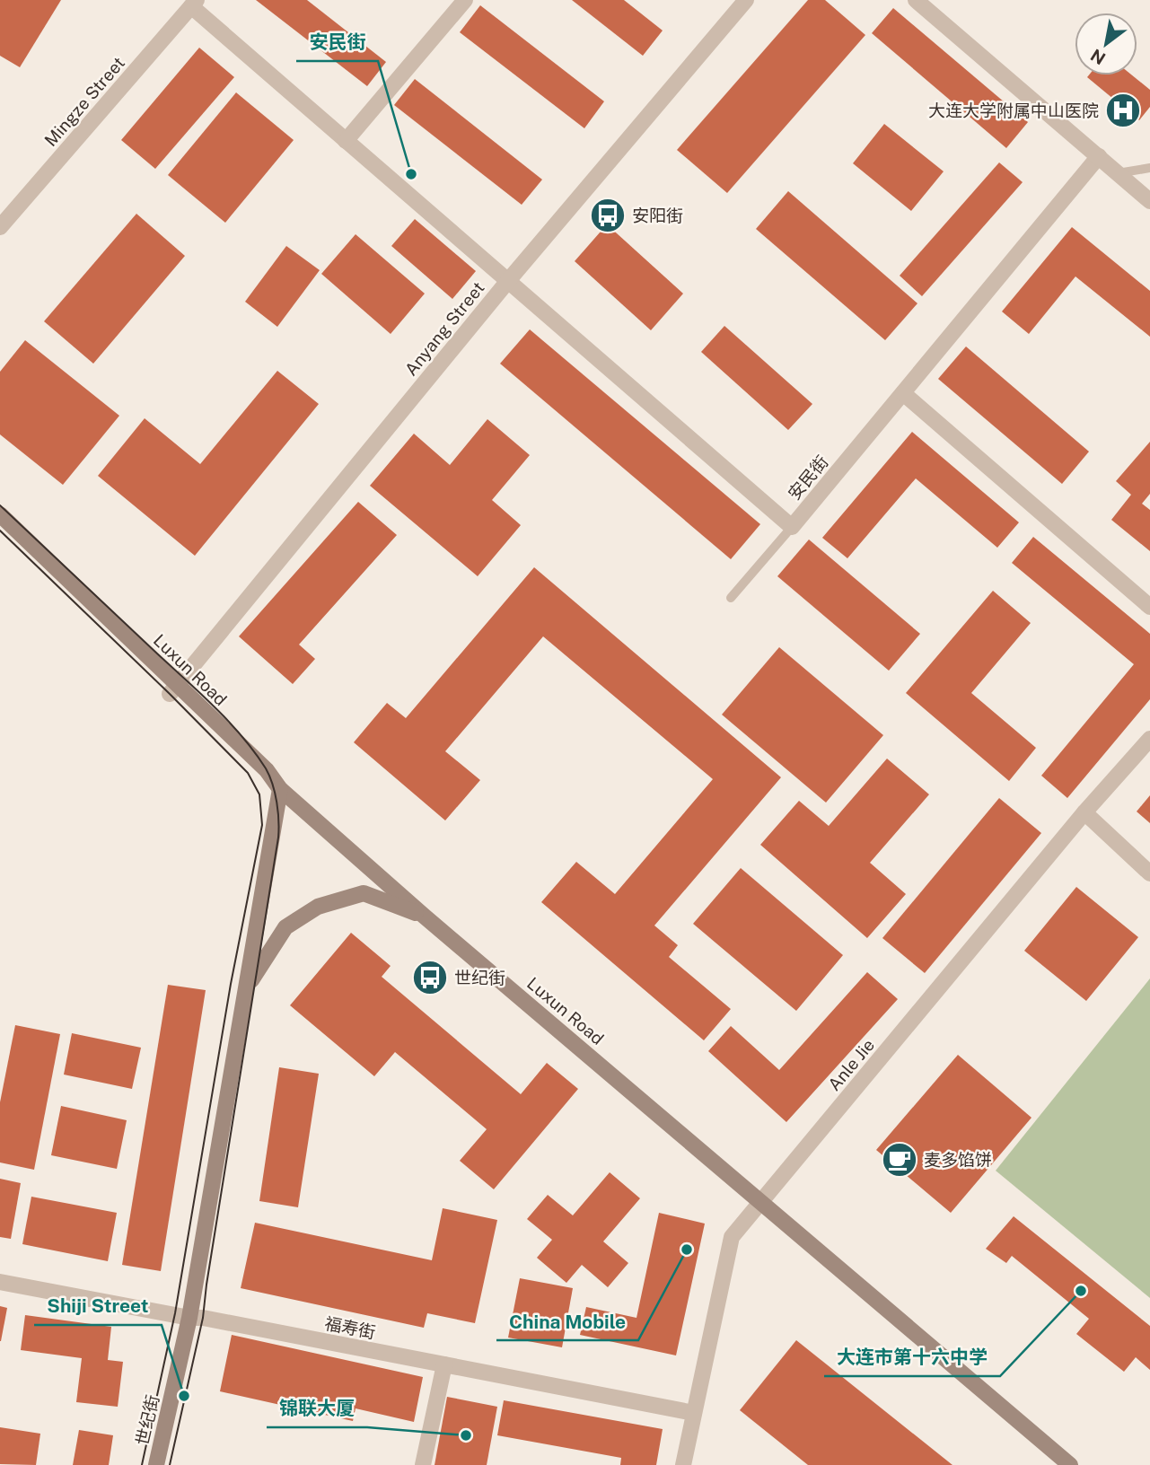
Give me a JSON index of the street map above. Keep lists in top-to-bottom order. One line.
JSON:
{"streets":{"main road":["Luxun Road","世纪街"],"street":["Mingze Street","Anyang Street","安民街","Anle Jie","福寿街"]},"crossings":[["Mingze Street","安民街"],["Anyang Street","安民街"],["Anyang Street","Luxun Road"],["Luxun Road","Anle Jie"],["Luxun Road","世纪街"],["Anle Jie","福寿街"],["福寿街","世纪街"]],"places":{"hospital":["大连大学附属中山医院"],"other":["安民街","China Mobile","大连市第十六中学","Shiji Street","锦联大厦"],"bus stop":["安阳街","世纪街"],"cafe":["麦多馅饼"]},"north":"bottom left"}
